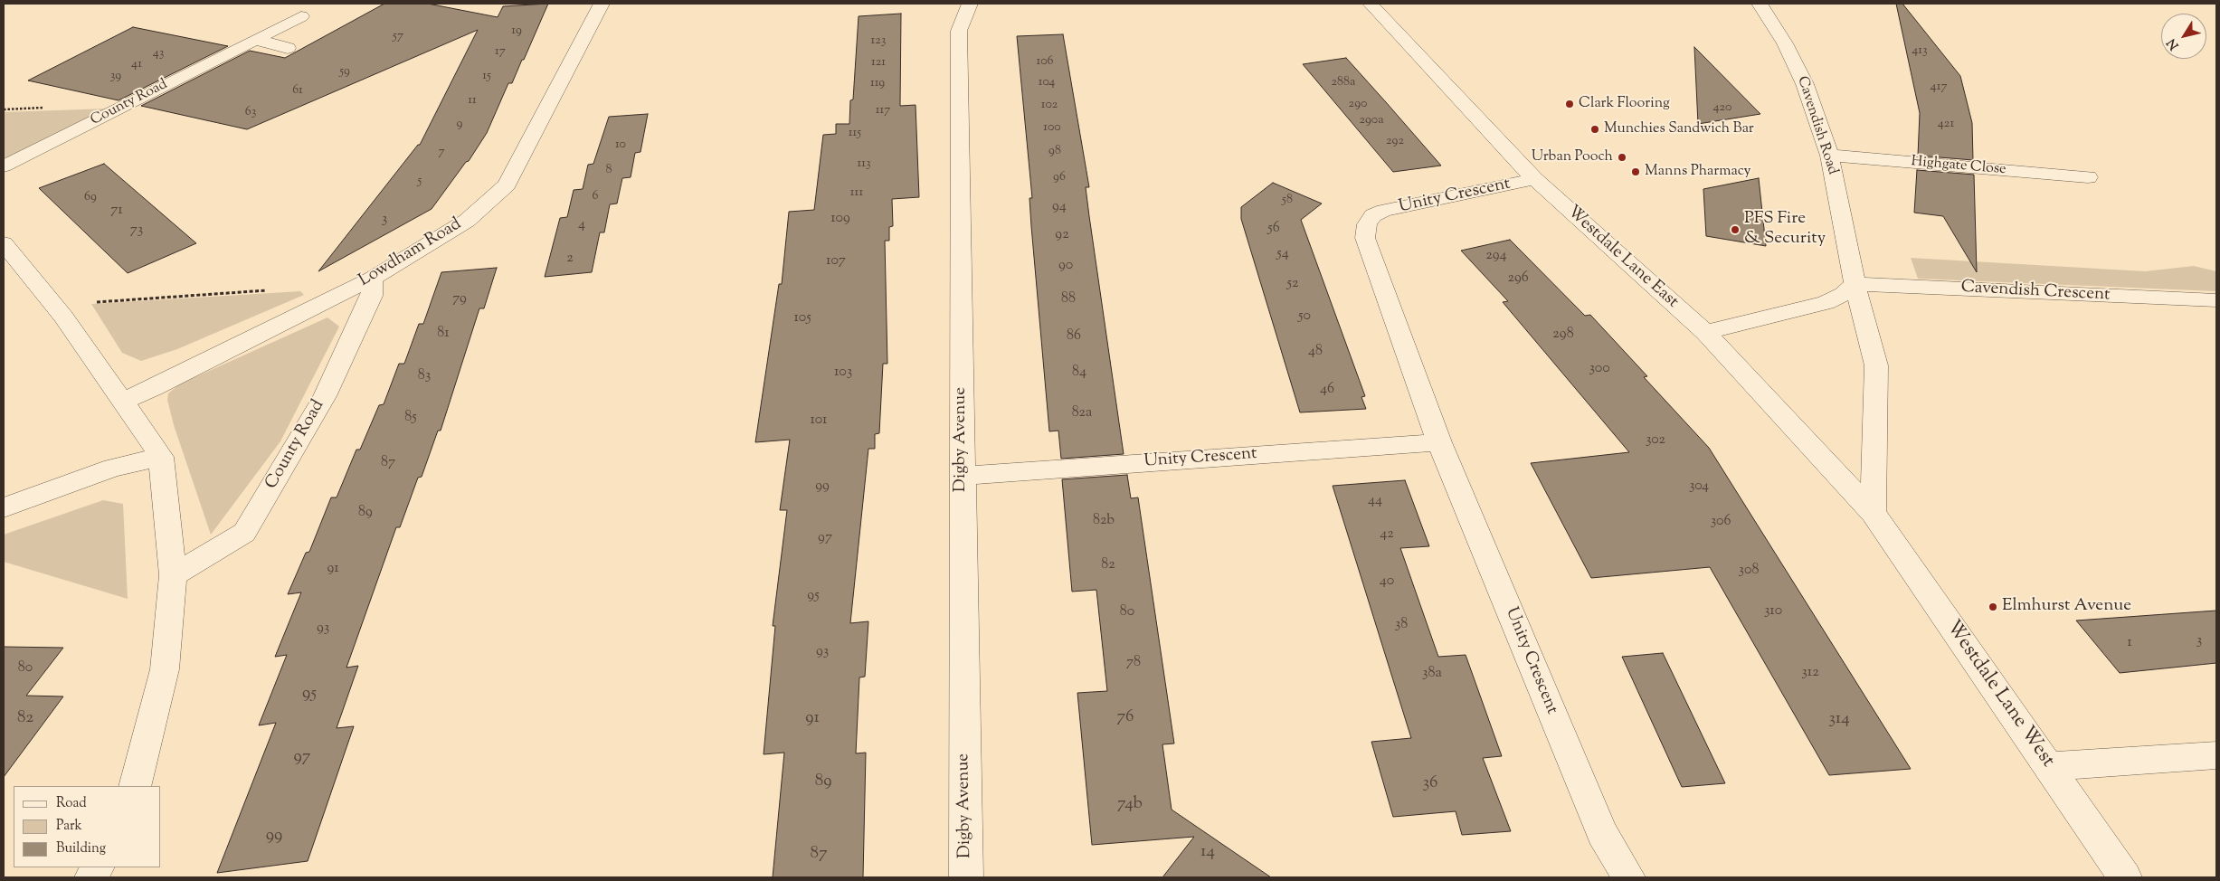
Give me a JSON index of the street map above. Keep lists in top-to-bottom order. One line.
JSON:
{"streets":{"street":["County Road","Cavendish Road","Highgate Close","Unity Crescent","Lowdham Road","Westdale Lane East","Cavendish Crescent","Digby Avenue","Westdale Lane West"]},"crossings":[["County Road","Lowdham Road"],["Cavendish Road","Highgate Close"],["Cavendish Road","Westdale Lane East"],["Cavendish Road","Cavendish Crescent"],["Cavendish Road","Westdale Lane West"],["Unity Crescent","Westdale Lane East"],["Unity Crescent","Digby Avenue"],["Westdale Lane East","Westdale Lane West"]],"places":["Clark Flooring","Munchies Sandwich Bar","Urban Pooch","Manns Pharmacy","PFS Fire & Security","Elmhurst Avenue"],"house_numbers":["19","57","123","413","17","43","106","121","41","59","39","15","104","288a","119","417","61","11","290","102","420","117","63","290a","9","421","100","115","292","10","98","7","113","8","96","5","111","6","69","58","94","71","109","3","4","56","73","92","54","294","2","107","90","296","52","79","88","50","105","81","298","86","48","300","103","84","83","46","82a","85","101","302","87","99","304","44","89","82b","306","42","97","82","91","308","40","95","310","80","38","93","3","1","93","78","80","312","38a","95","76","82","91","314","97","89","36","74b","99","14","87"],"legend":["Road","Park","Building"],"north":"bottom left"}
